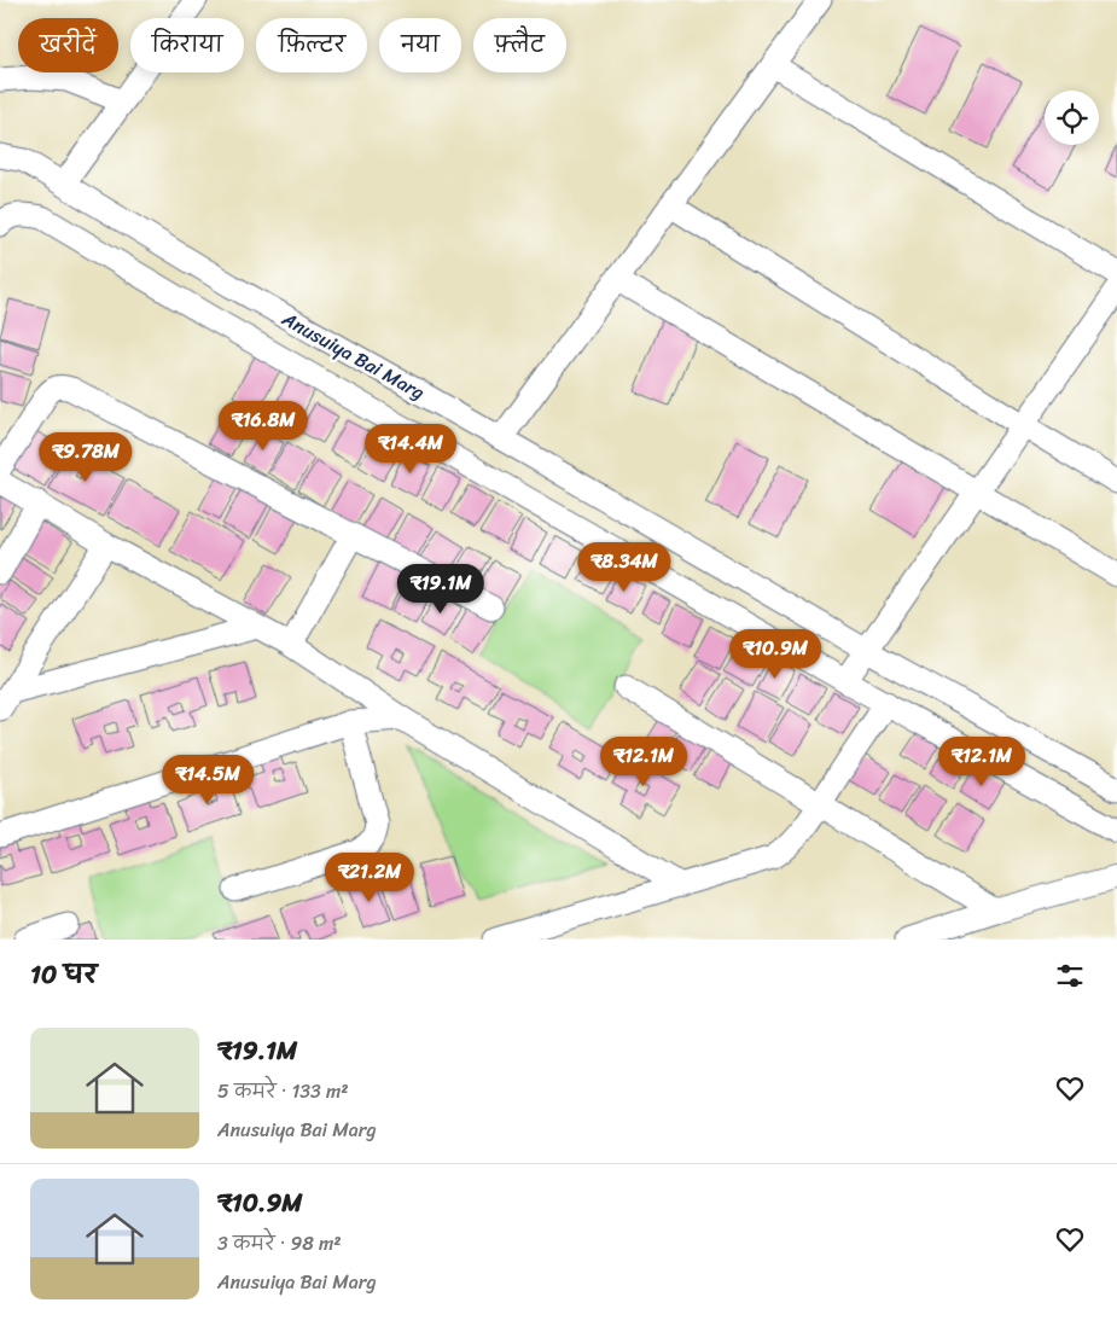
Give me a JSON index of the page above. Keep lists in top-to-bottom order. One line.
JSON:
{"streets":{"street":["Anusuiya Bai Marg"]},"page":{"chip":["खरीदें","किराया","फ़िल्टर","नया","फ़्लैट"],"price":["₹16.8M","₹14.4M","₹9.78M","₹8.34M","₹19.1M","₹10.9M","₹12.1M","₹12.1M","₹14.5M","₹21.2M"],"heading":"10 घर","list":[{"name":"₹19.1M","note":"5 कमरे · 133 m² · Anusuiya Bai Marg"},{"name":"₹10.9M","note":"3 कमरे · 98 m² · Anusuiya Bai Marg"}]}}
